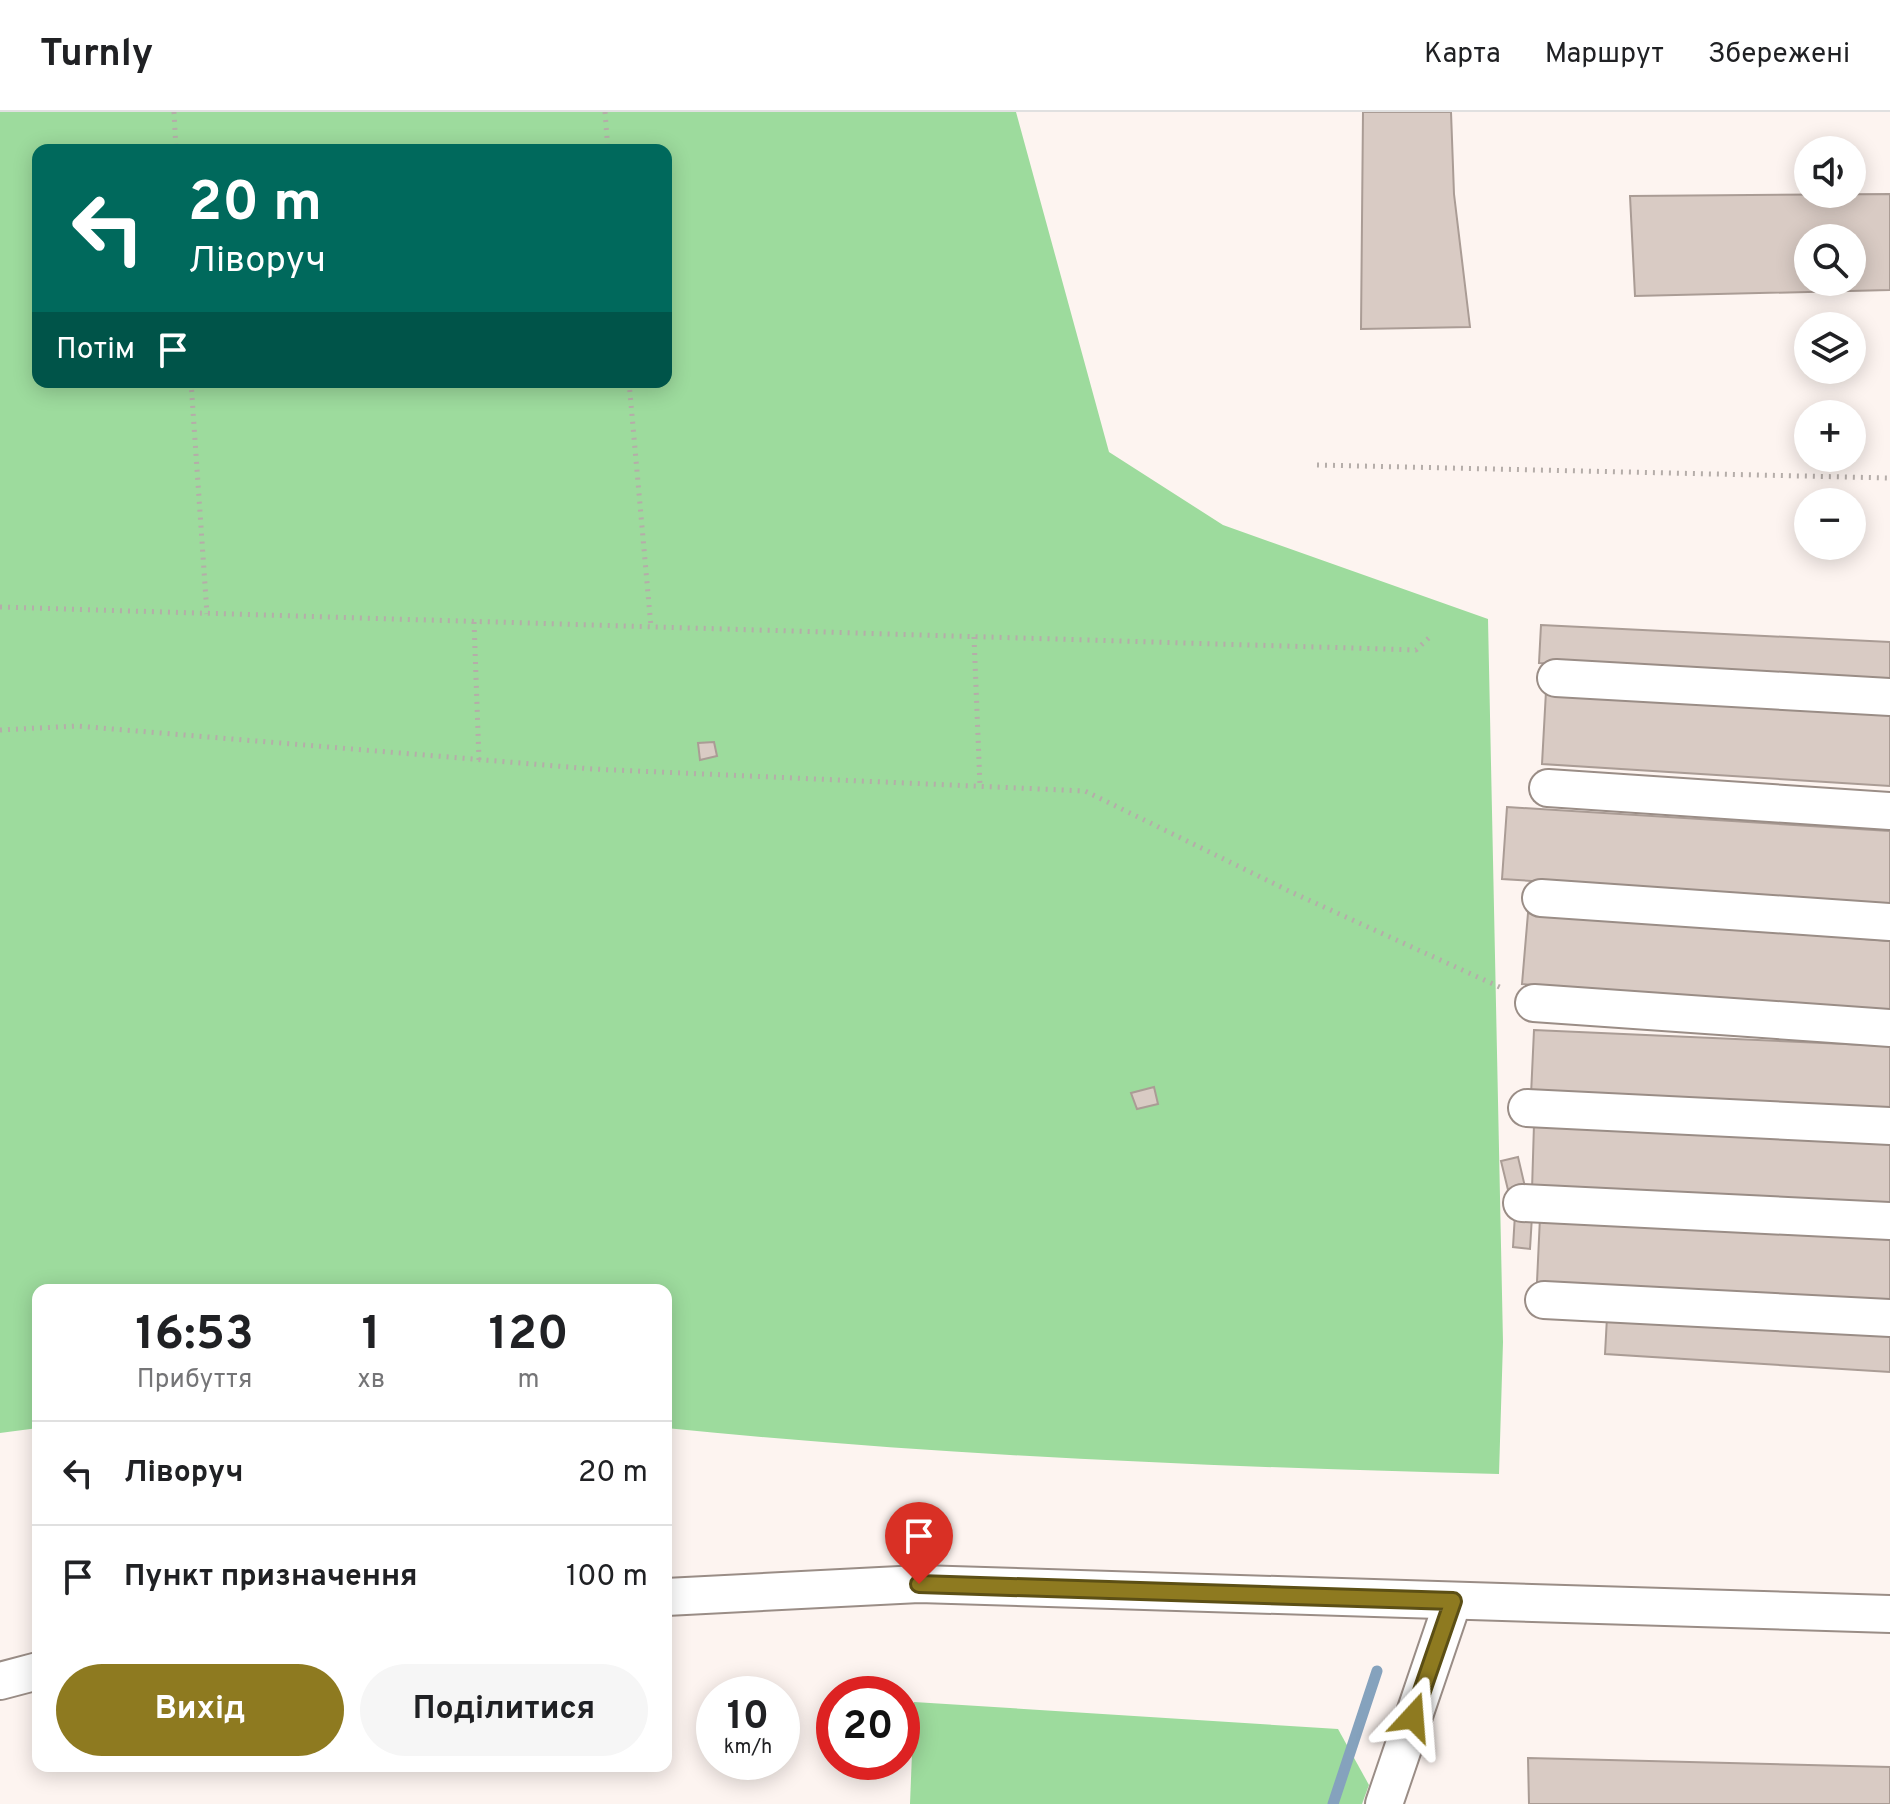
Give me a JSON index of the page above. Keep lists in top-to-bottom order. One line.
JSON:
{"page":{"header":"Turnly","nav":["Карта","Маршрут","Збережені"],"map_buttons":["+","−"],"turn":["20 m","Ліворуч"],"then":"Потім","eta":["16:53","Прибуття","1","хв","120","m"],"list":[{"name":"Ліворуч","value":"20 m"},{"name":"Пункт призначення","value":"100 m"}],"buttons":["Вихід","Поділитися"],"speed":"10 km/h","limit":"20"}}
